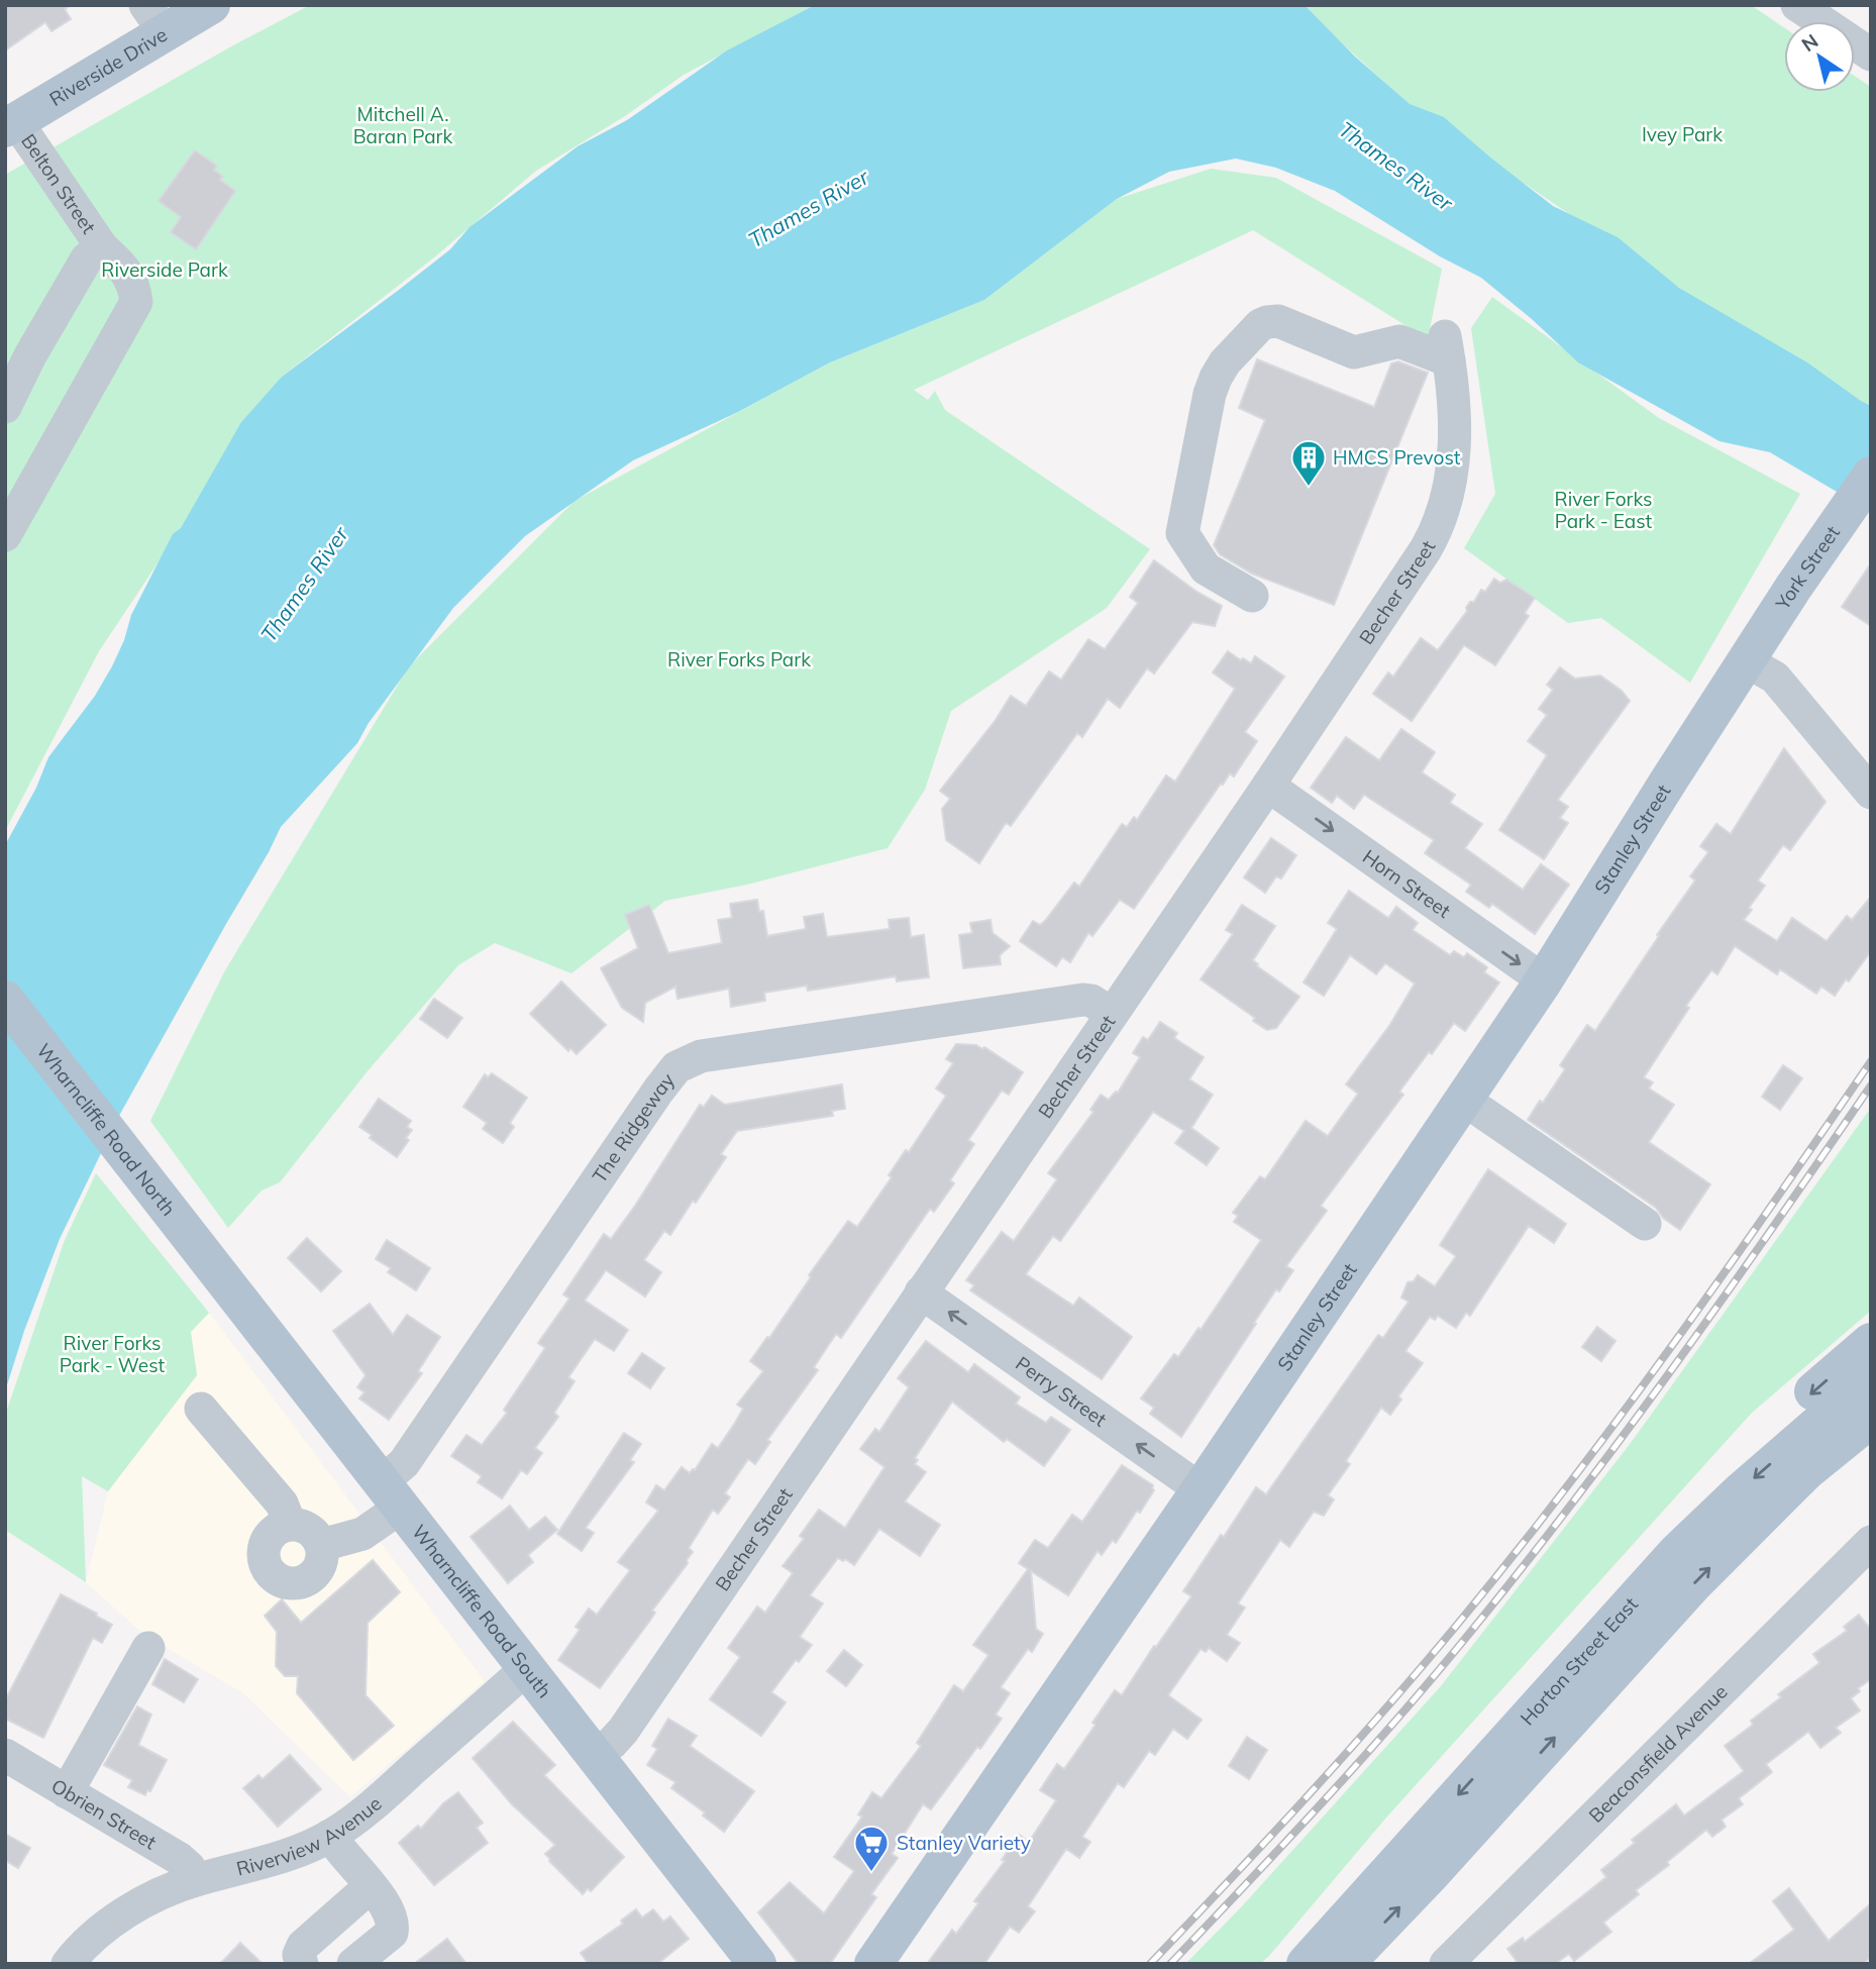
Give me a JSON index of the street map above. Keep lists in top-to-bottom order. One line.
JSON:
{"streets":{"main road":["Riverside Drive","York Street","Stanley Street","Wharncliffe Road North","Wharncliffe Road South","Horton Street East"],"street":["Belton Street","Becher Street","Horn Street","The Ridgeway","Perry Street","Beaconsfield Avenue","Obrien Street","Riverview Avenue"]},"crossings":[["Riverside Drive","Belton Street"],["York Street","Stanley Street"],["Becher Street","Horn Street"],["Becher Street","The Ridgeway"],["Becher Street","Perry Street"],["Becher Street","Wharncliffe Road South"],["Stanley Street","Horn Street"],["Stanley Street","Perry Street"],["The Ridgeway","Wharncliffe Road South"],["Wharncliffe Road North","Wharncliffe Road South"],["Wharncliffe Road South","Riverview Avenue"],["Obrien Street","Riverview Avenue"]],"one_way":["Horn Street","Perry Street"],"water":["Thames River"],"parks":["Mitchell A. Baran Park","Ivey Park","Riverside Park","River Forks Park - East","River Forks Park","River Forks Park - West"],"places":{"building":["HMCS Prevost"],"supermarket":["Stanley Variety"]},"north":"top left"}
